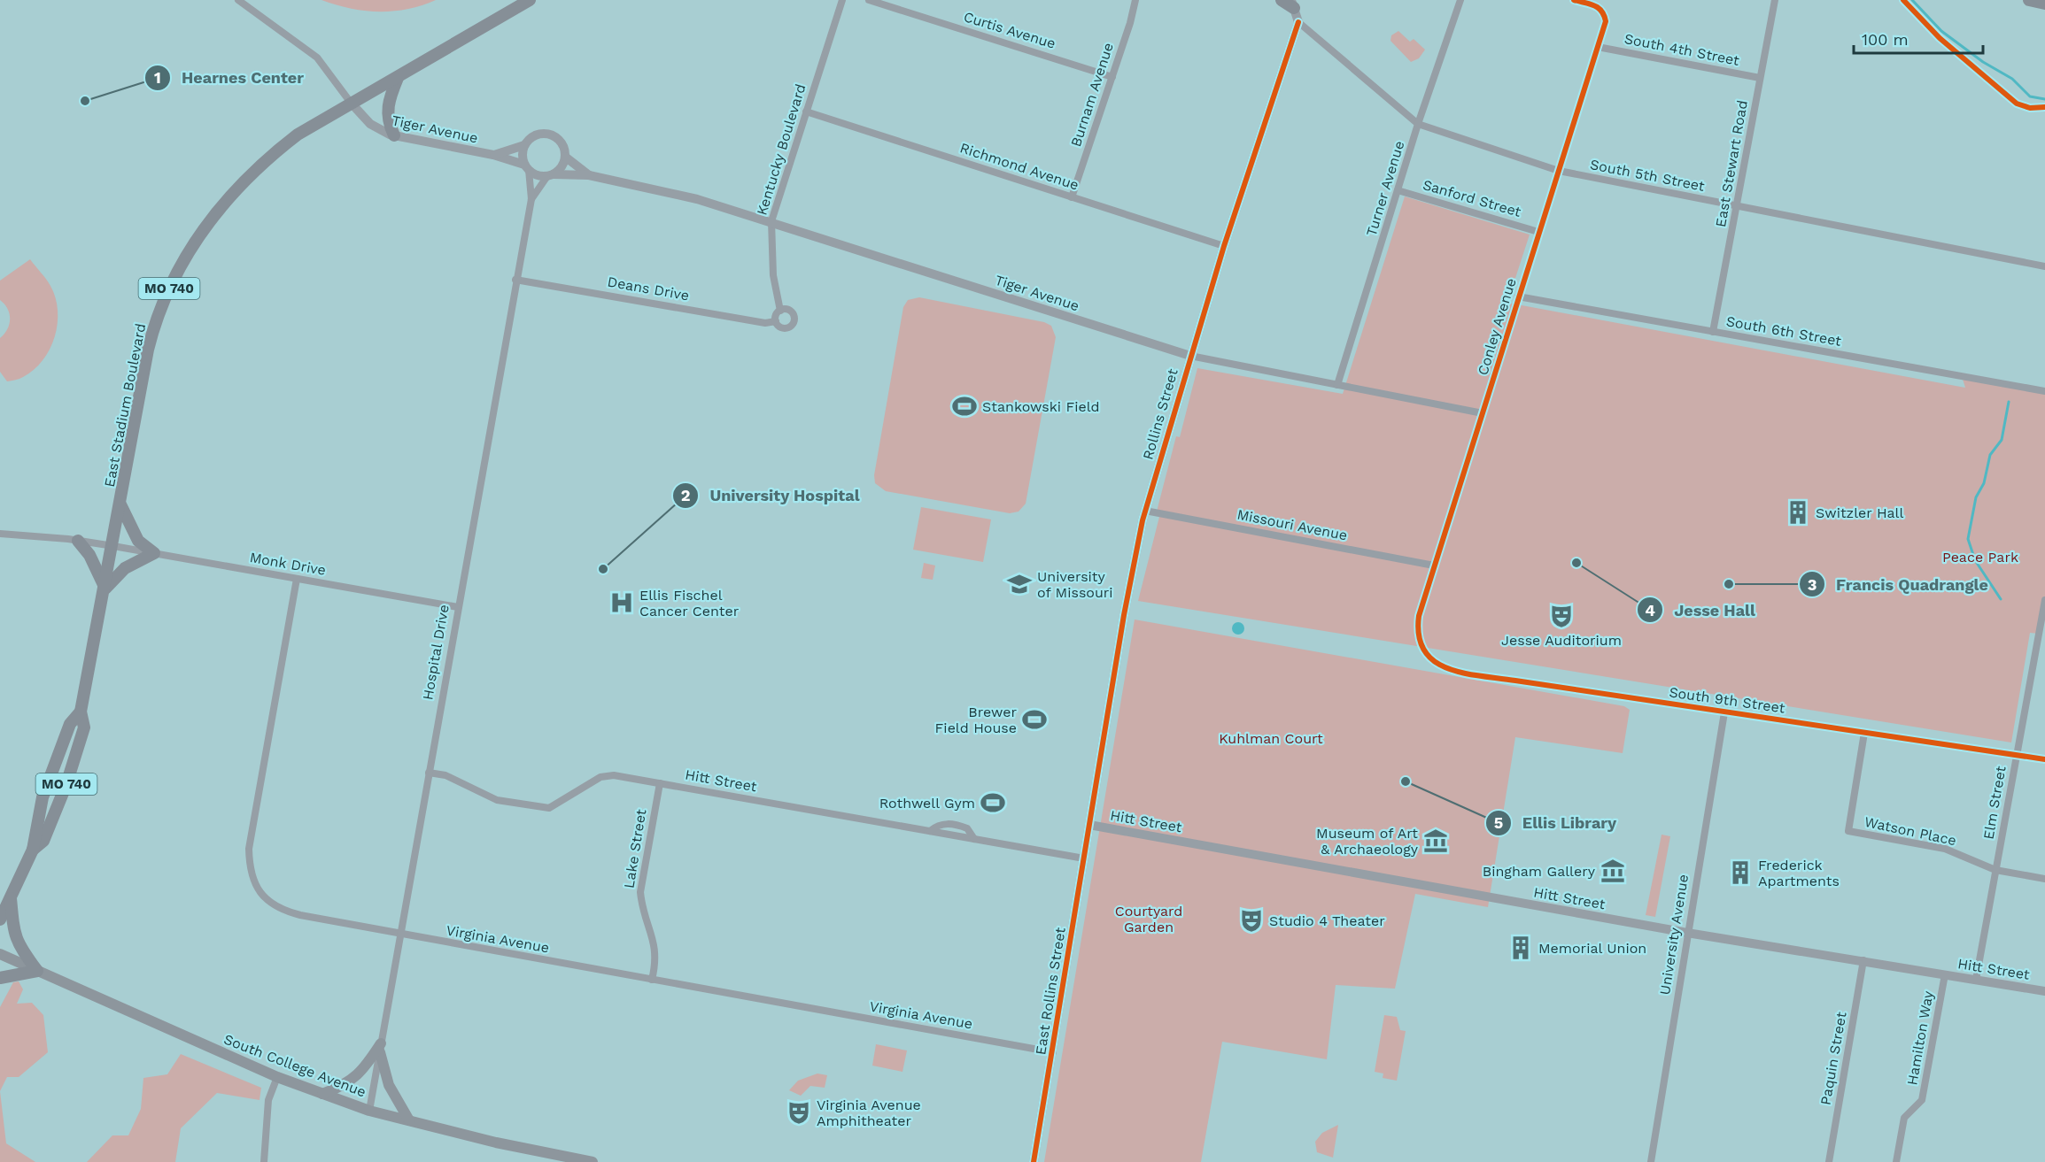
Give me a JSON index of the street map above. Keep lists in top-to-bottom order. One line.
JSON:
{"streets":{"main road":["MO 740","East Stadium Boulevard","South College Avenue"],"street":["Curtis Avenue","South 4th Street","Burnam Avenue","Tiger Avenue","Kentucky Boulevard","East Stewart Road","Richmond Avenue","South 5th Street","Turner Avenue","Sanford Street","Deans Drive","Conley Avenue","South 6th Street","Rollins Street","Missouri Avenue","Monk Drive","Hospital Drive","South 9th Street","Hitt Street","Elm Street","Watson Place","Lake Street","University Avenue","Virginia Avenue","East Rollins Street","Hamilton Way","Paquin Street"]},"crossings":[["Curtis Avenue","Burnam Avenue"],["South 4th Street","East Stewart Road"],["South 4th Street","Conley Avenue"],["Burnam Avenue","Richmond Avenue"],["Tiger Avenue","Kentucky Boulevard"],["Tiger Avenue","Turner Avenue"],["Tiger Avenue","Conley Avenue"],["Tiger Avenue","East Stadium Boulevard"],["Tiger Avenue","Rollins Street"],["Tiger Avenue","Hospital Drive"],["Kentucky Boulevard","Richmond Avenue"],["Kentucky Boulevard","Deans Drive"],["East Stewart Road","South 5th Street"],["East Stewart Road","South 6th Street"],["Richmond Avenue","Rollins Street"],["South 5th Street","Turner Avenue"],["South 5th Street","Conley Avenue"],["South 5th Street","Rollins Street"],["Turner Avenue","Sanford Street"],["Sanford Street","Conley Avenue"],["Deans Drive","Hospital Drive"],["Conley Avenue","South 6th Street"],["Conley Avenue","Missouri Avenue"],["Conley Avenue","South 9th Street"],["East Stadium Boulevard","Monk Drive"],["Rollins Street","Missouri Avenue"],["Rollins Street","Hitt Street"],["Rollins Street","East Rollins Street"],["Monk Drive","Hospital Drive"],["Monk Drive","Virginia Avenue"],["Hospital Drive","Hitt Street"],["Hospital Drive","Virginia Avenue"],["Hospital Drive","South College Avenue"],["South 9th Street","Elm Street"],["South 9th Street","Watson Place"],["South 9th Street","University Avenue"],["Hitt Street","Elm Street"],["Hitt Street","Lake Street"],["Hitt Street","University Avenue"],["Hitt Street","East Rollins Street"],["Hitt Street","Hamilton Way"],["Hitt Street","Paquin Street"],["Elm Street","Watson Place"],["Lake Street","Virginia Avenue"],["Virginia Avenue","East Rollins Street"]],"parks":["Peace Park","Kuhlman Court","Courtyard Garden"],"places":{"other":["Hearnes Center","Jesse Hall","University Hospital","Francis Quadrangle","Ellis Library"],"sports":["Stankowski Field","Brewer Field House","Rothwell Gym"],"building":["Switzler Hall","Frederick Apartments","Memorial Union"],"school or university":["University of Missouri"],"hospital":["Ellis Fischel Cancer Center"],"theatre":["Jesse Auditorium","Studio 4 Theater","Virginia Avenue Amphitheater"],"museum":["Museum of Art & Archaeology","Bingham Gallery"]},"scale_bar":"100 m"}
